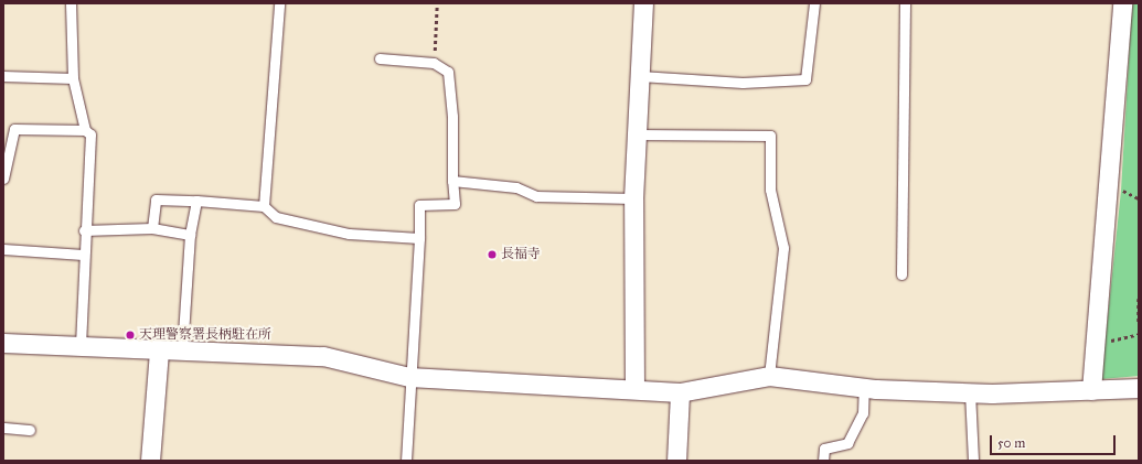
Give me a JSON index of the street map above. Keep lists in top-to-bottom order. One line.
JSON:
{"places":["長福寺","天理警察署長柄駐在所"],"scale_bar":"50 m"}
